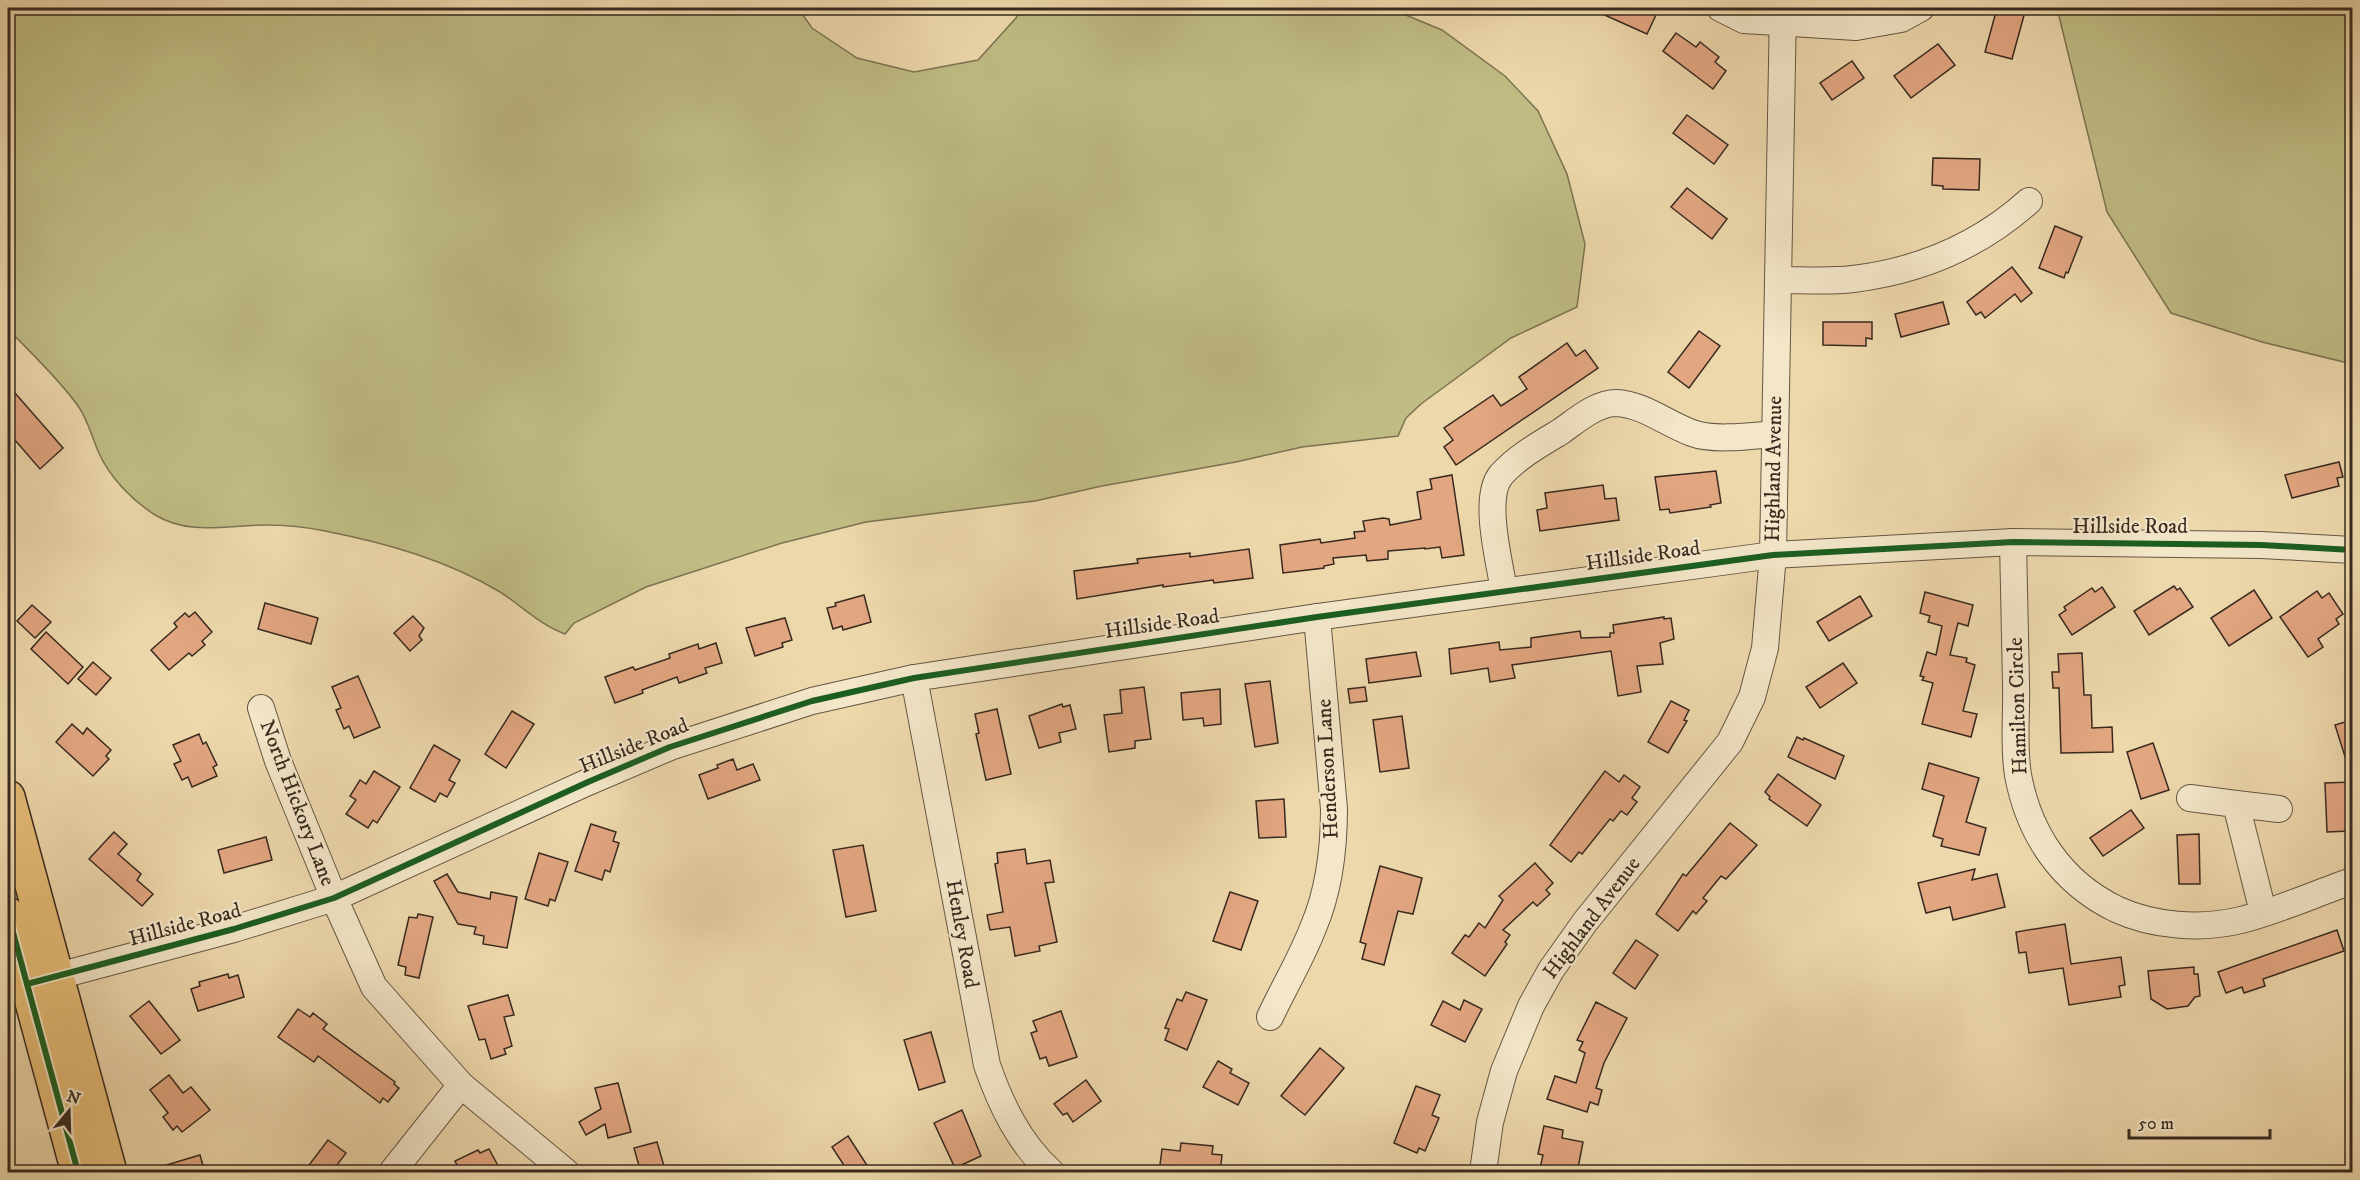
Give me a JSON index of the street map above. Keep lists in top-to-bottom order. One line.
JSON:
{"streets":{"street":["Highland Avenue","Hillside Road","Hamilton Circle","Henderson Lane","North Hickory Lane","Henley Road"]},"crossings":[["Highland Avenue","Hillside Road"],["Hillside Road","Hamilton Circle"],["Hillside Road","Henderson Lane"],["Hillside Road","North Hickory Lane"],["Hillside Road","Henley Road"]],"scale_bar":"50 m","north":"top"}
